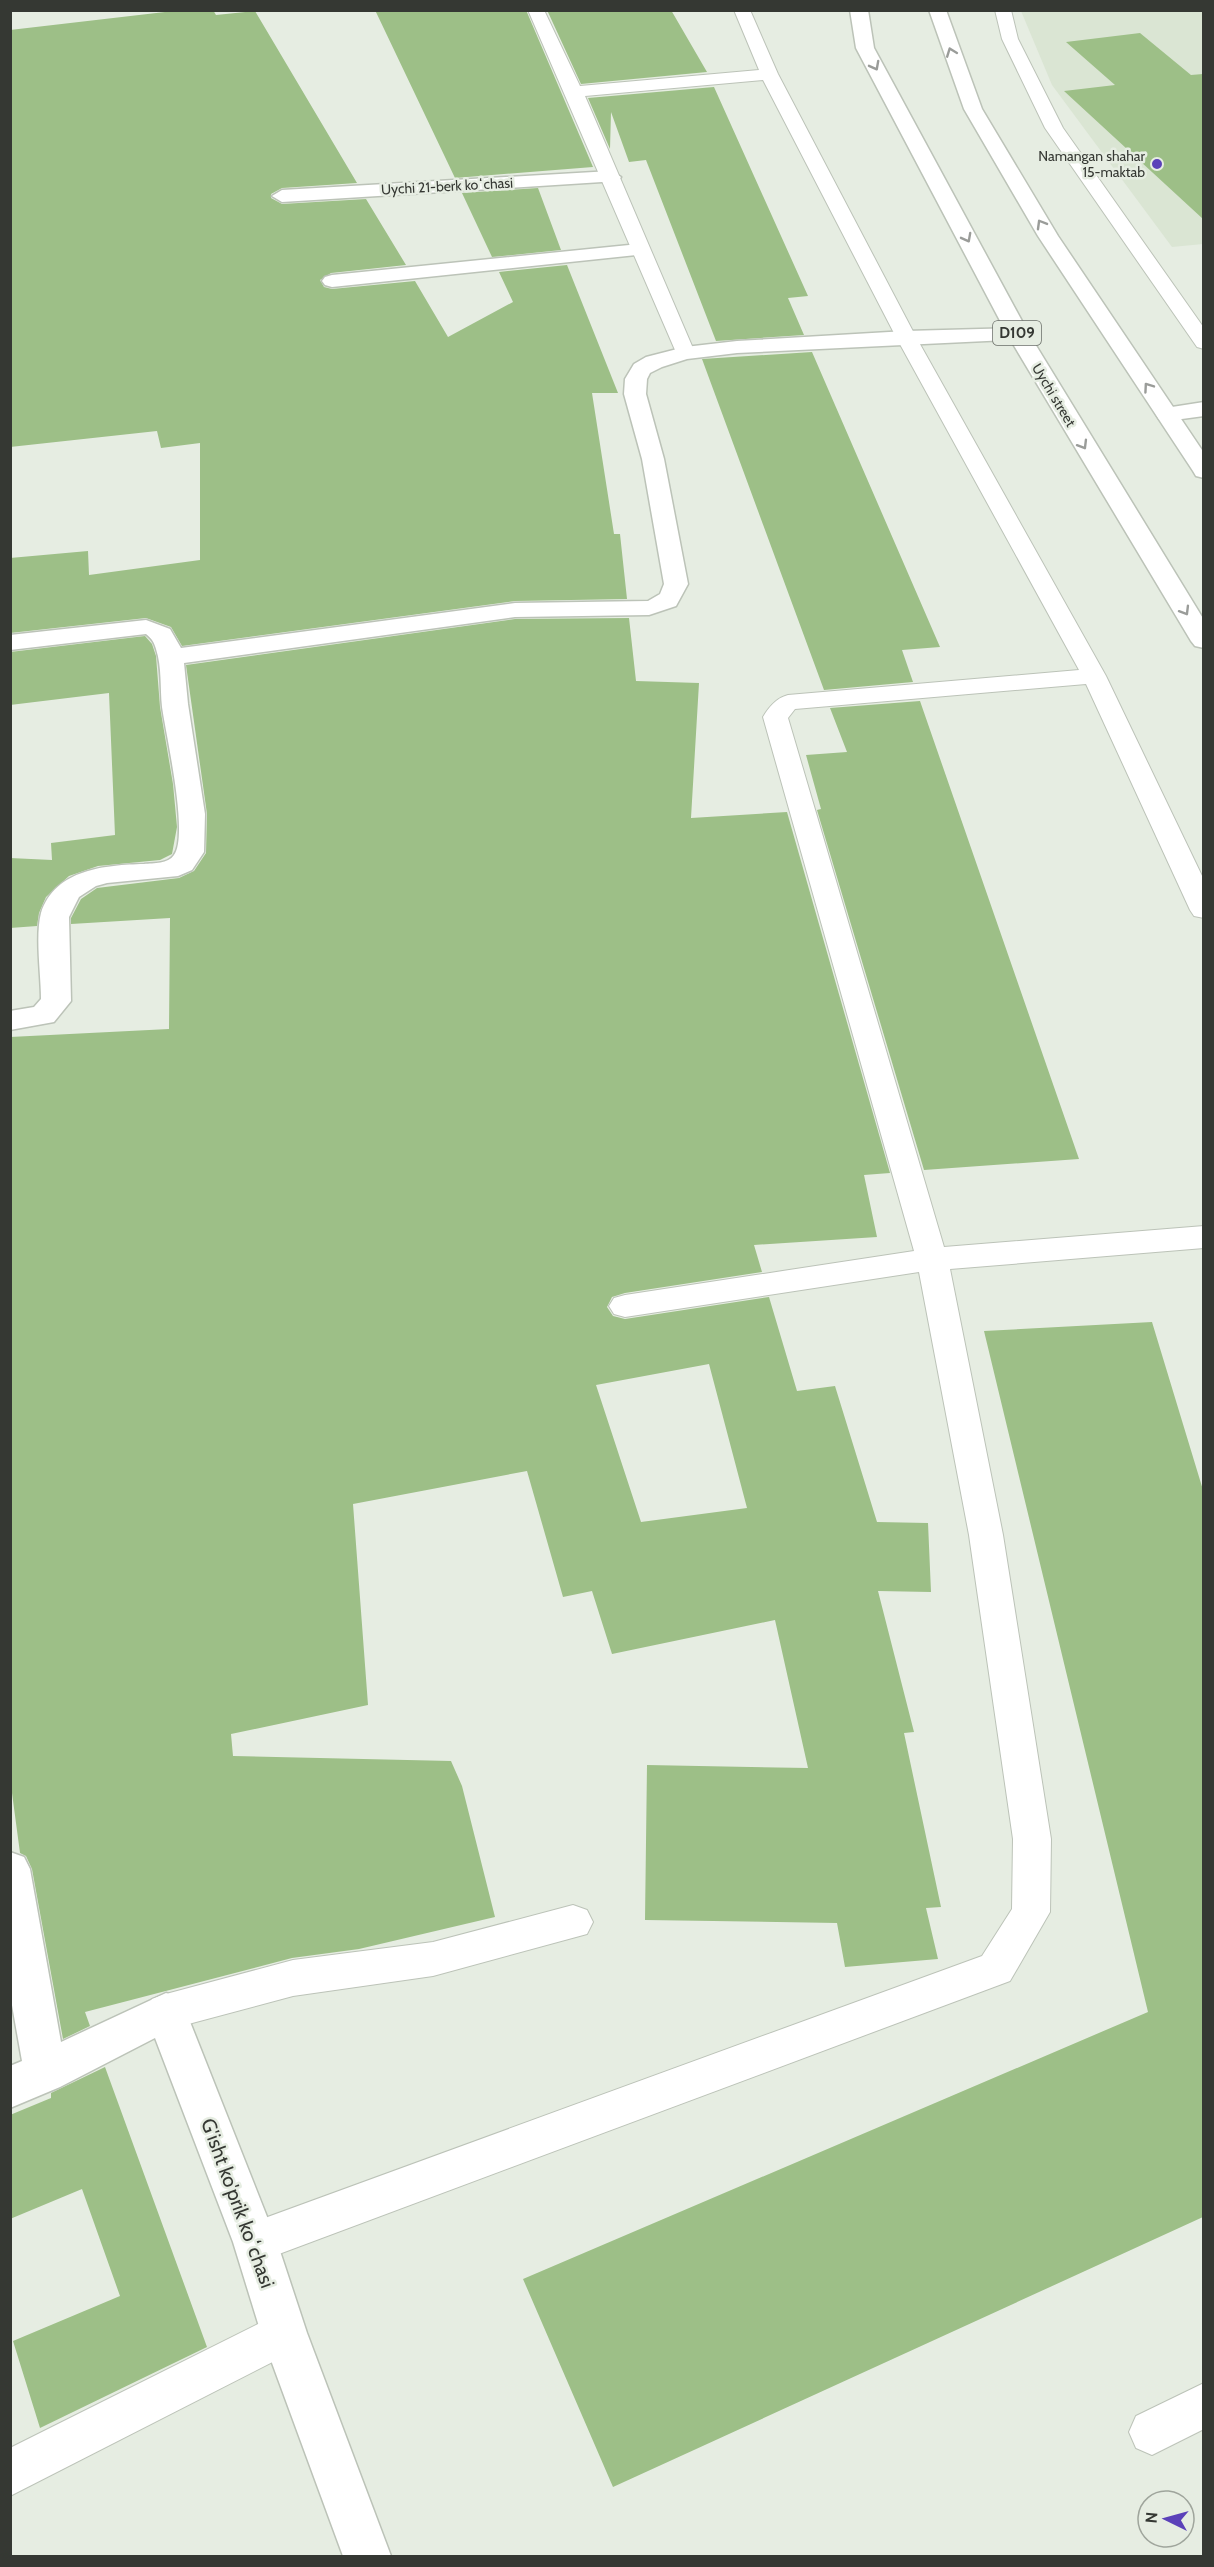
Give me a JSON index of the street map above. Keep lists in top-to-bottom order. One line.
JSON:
{"streets":{"street":["Uychi 21-berk koʻchasi","D109","Uychi street","G'isht ko'prik koʻchasi"]},"places":["Namangan shahar 15-maktab"],"north":"left"}
